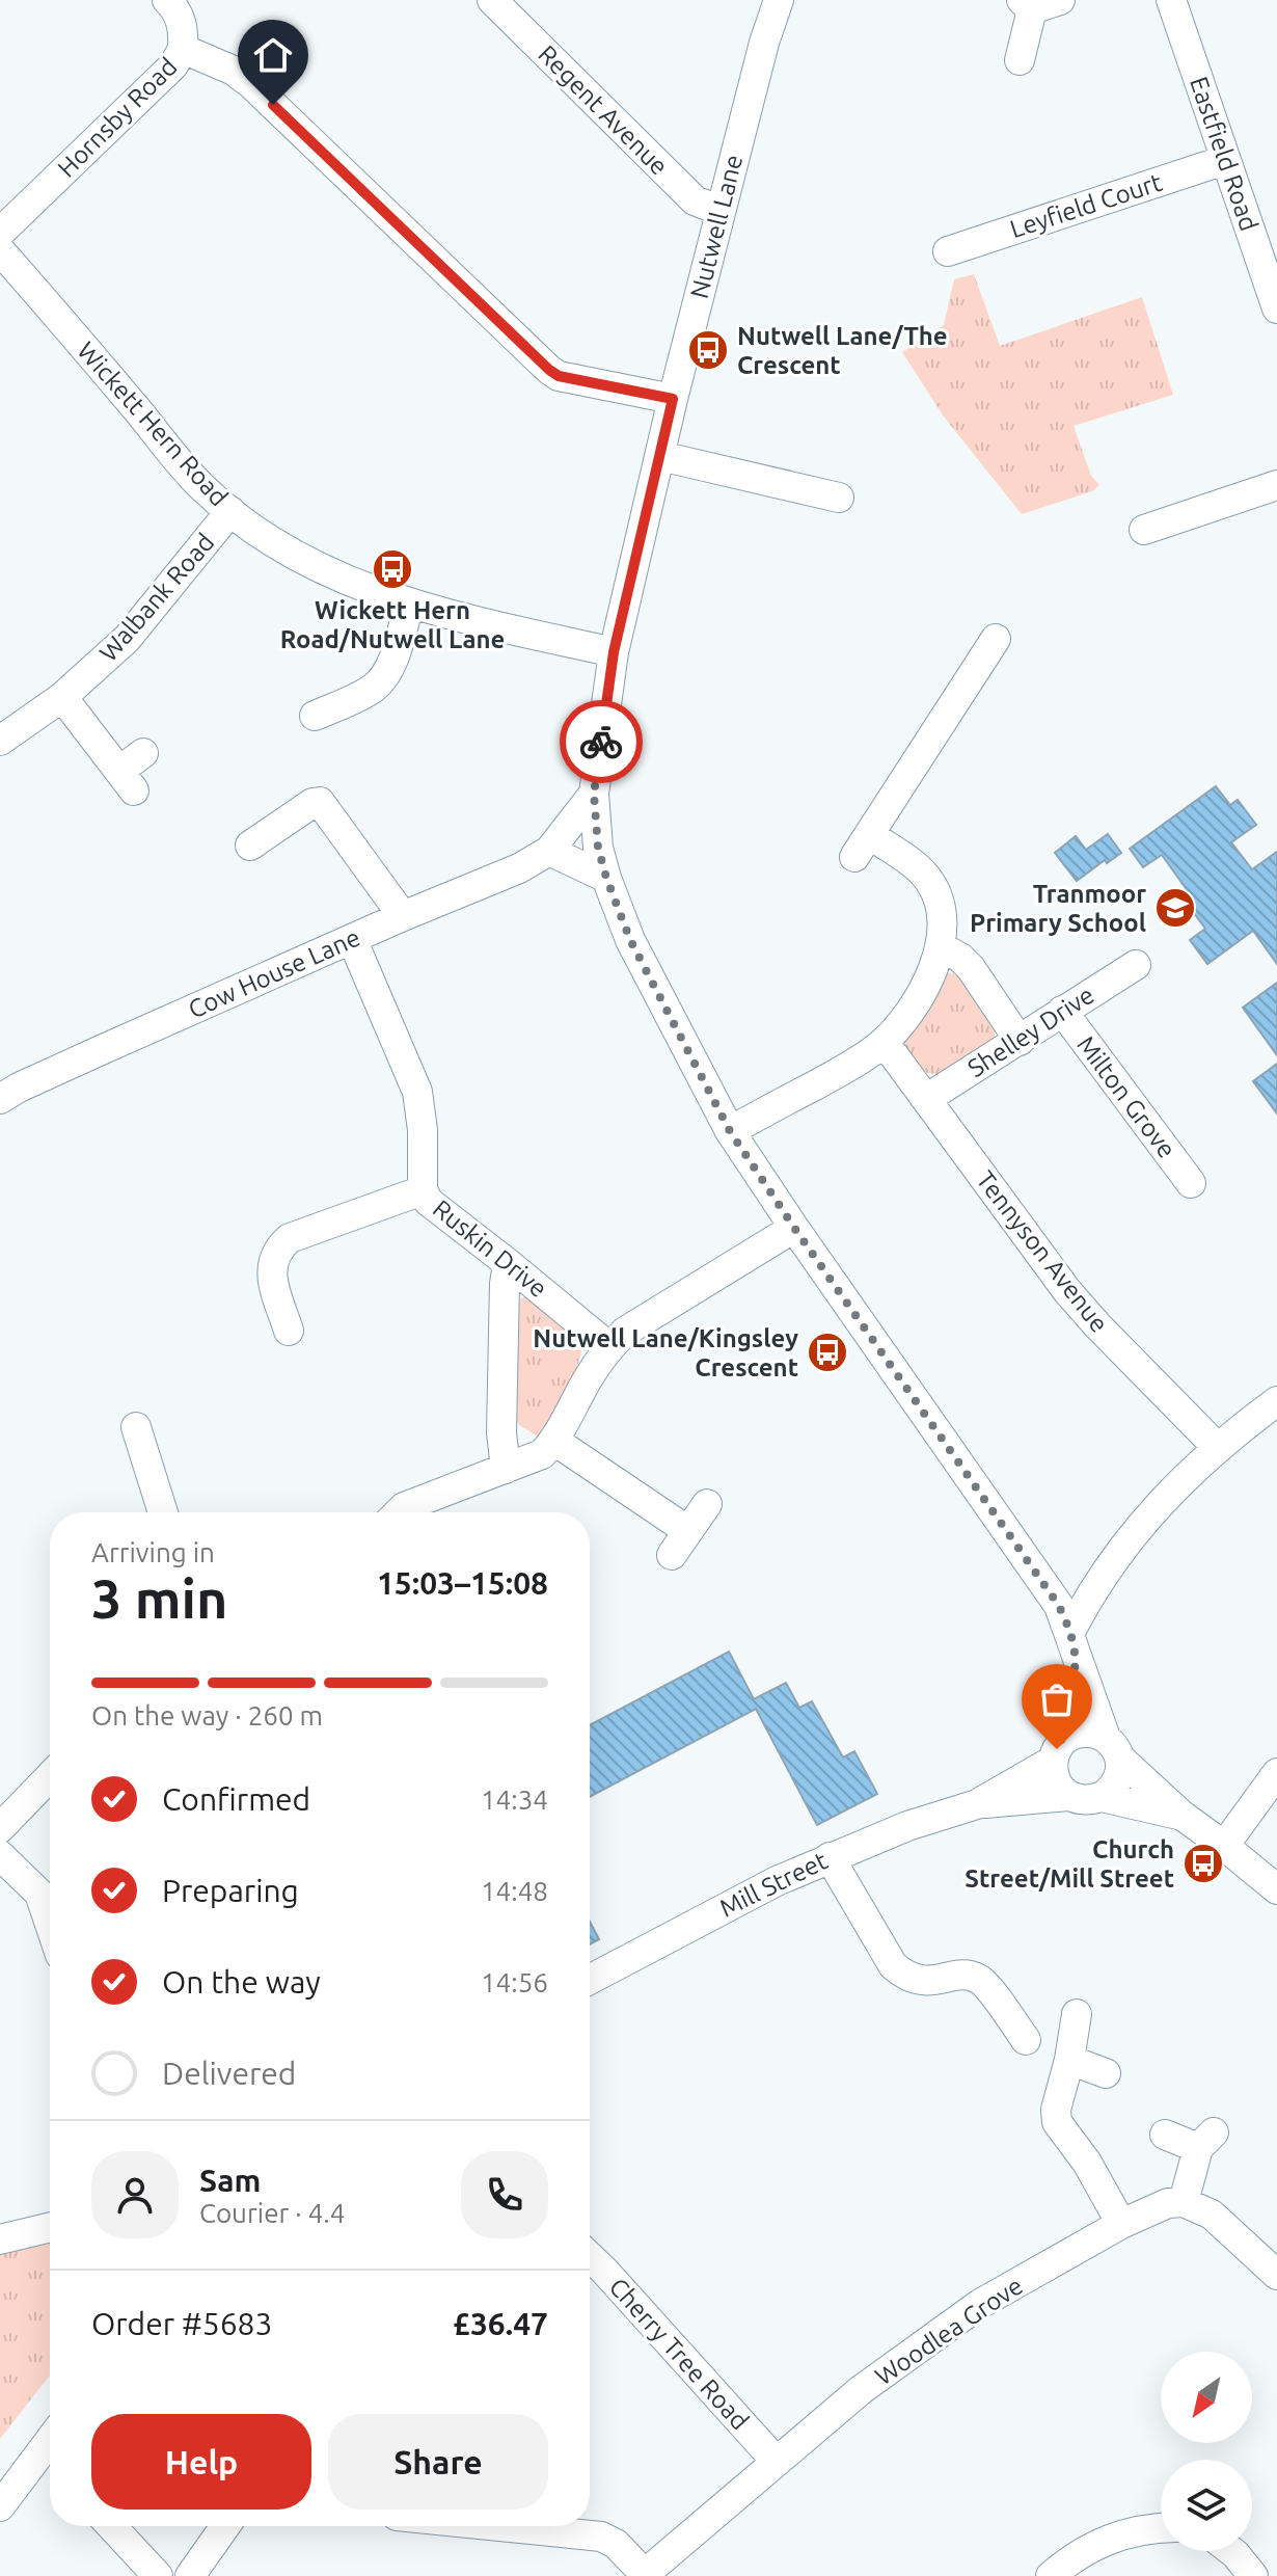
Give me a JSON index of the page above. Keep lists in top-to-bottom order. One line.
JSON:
{"streets":{"street":["Regent Avenue","Hornsby Road","Eastfield Road","Leyfield Court","Nutwell Lane","Wickett Hern Road","Walbank Road","Cow House Lane","Shelley Drive","Milton Grove","Ruskin Drive","Tennyson Avenue","Mill Street","Woodlea Grove","Cherry Tree Road"]},"crossings":[["Regent Avenue","Nutwell Lane"],["Hornsby Road","Nutwell Lane"],["Eastfield Road","Leyfield Court"],["Nutwell Lane","Wickett Hern Road"],["Nutwell Lane","Cow House Lane"],["Nutwell Lane","Mill Street"],["Wickett Hern Road","Walbank Road"],["Cow House Lane","Ruskin Drive"],["Shelley Drive","Milton Grove"],["Shelley Drive","Tennyson Avenue"],["Woodlea Grove","Cherry Tree Road"]],"places":{"bus stop":["Nutwell Lane/The Crescent","Wickett Hern Road/Nutwell Lane","Nutwell Lane/Kingsley Crescent","Church Street/Mill Street"],"school or university":["Tranmoor Primary School"]},"north":"bottom left","page":{"heading":["3 min","Arriving in","15:03–15:08"],"panel":["Sam","Courier · 4.4","Order #5683","£36.47"],"bar":"On the way · 260 m","list":[["Confirmed","14:34"],["Preparing","14:48"],["On the way","14:56"],"Delivered"],"buttons":["Help","Share"]}}
